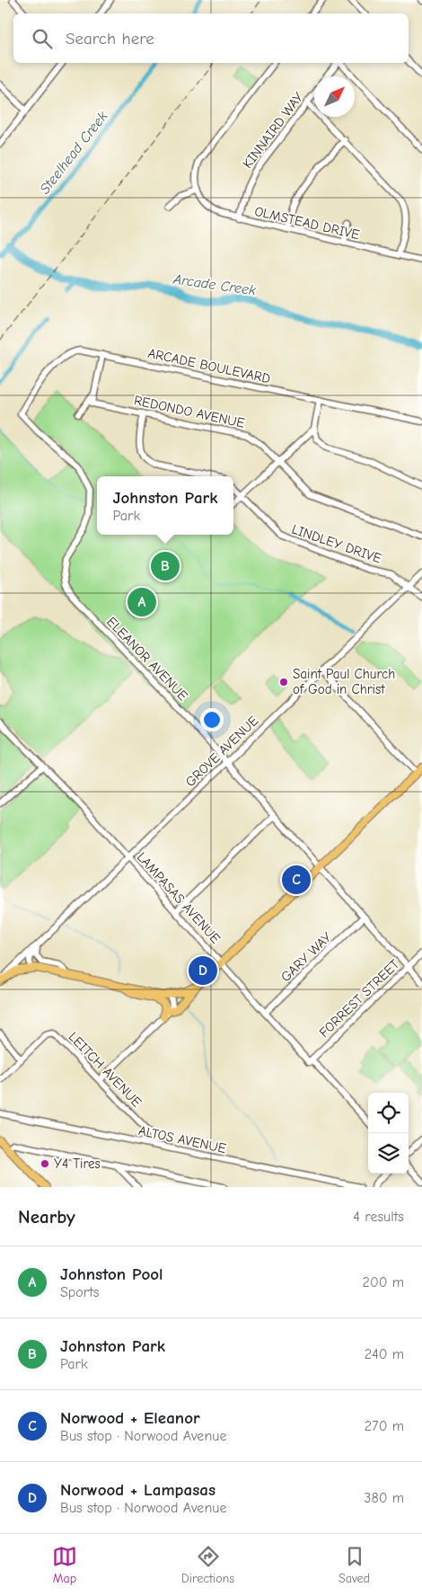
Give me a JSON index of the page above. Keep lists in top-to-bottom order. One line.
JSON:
{"streets":{"main road":["GROVE AVENUE"],"street":["KINNAIRD WAY","OLMSTEAD DRIVE","ARCADE BOULEVARD","REDONDO AVENUE","LINDLEY DRIVE","ELEANOR AVENUE","LAMPASAS AVENUE","GARY WAY","FORREST STREET","LEITCH AVENUE","ALTOS AVENUE"]},"crossings":[["KINNAIRD WAY","OLMSTEAD DRIVE"],["ARCADE BOULEVARD","ELEANOR AVENUE"],["LINDLEY DRIVE","GROVE AVENUE"],["ELEANOR AVENUE","GROVE AVENUE"],["ELEANOR AVENUE","GARY WAY"],["ELEANOR AVENUE","FORREST STREET"],["GROVE AVENUE","LAMPASAS AVENUE"],["LAMPASAS AVENUE","GARY WAY"],["LAMPASAS AVENUE","FORREST STREET"],["LEITCH AVENUE","ALTOS AVENUE"]],"water":["Steelhead Creek","Arcade Creek"],"places":["Saint Paul Church of God in Christ","Y4 Tires"],"north":"top right","page":{"search":"Search here","popup":["Johnston Park","Park"],"pins":["B","A","C","D"],"heading":["Nearby","4 results"],"list":[{"mark":"A","name":"Johnston Pool","note":"Sports","value":"200 m"},{"mark":"B","name":"Johnston Park","note":"Park","value":"240 m"},{"mark":"C","name":"Norwood + Eleanor","note":"Bus stop · Norwood Avenue","value":"270 m"},{"mark":"D","name":"Norwood + Lampasas","note":"Bus stop · Norwood Avenue","value":"380 m"}],"nav":["Map","Directions","Saved"]}}
